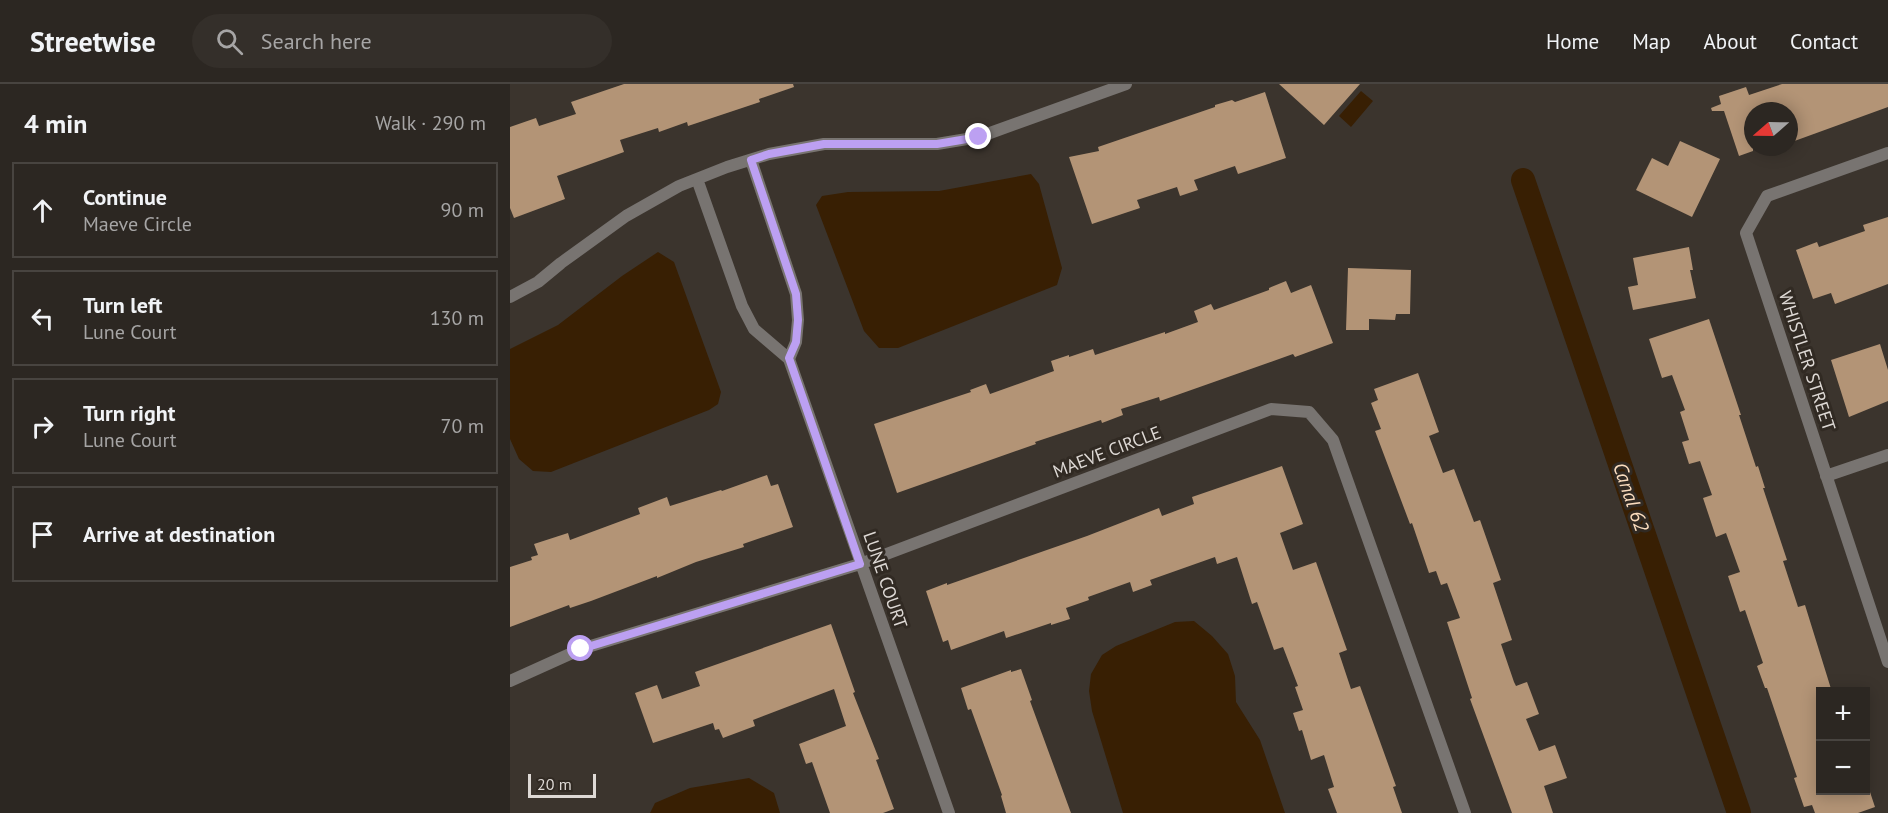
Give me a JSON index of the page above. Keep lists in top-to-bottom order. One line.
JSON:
{"streets":{"street":["WHISTLER STREET","MAEVE CIRCLE","LUNE COURT"]},"crossings":[["MAEVE CIRCLE","LUNE COURT"]],"water":["Canal 62"],"scale_bar":"20 m","north":"left","page":{"header":"Streetwise","search":"Search here","nav":["Home","Map","About","Contact"],"heading":["4 min","Walk · 290 m"],"list":[["Continue","Maeve Circle","90 m"],["Turn left","Lune Court","130 m"],["Turn right","Lune Court","70 m"],"Arrive at destination"],"map_buttons":["+","−"],"scale":"20 m"}}
